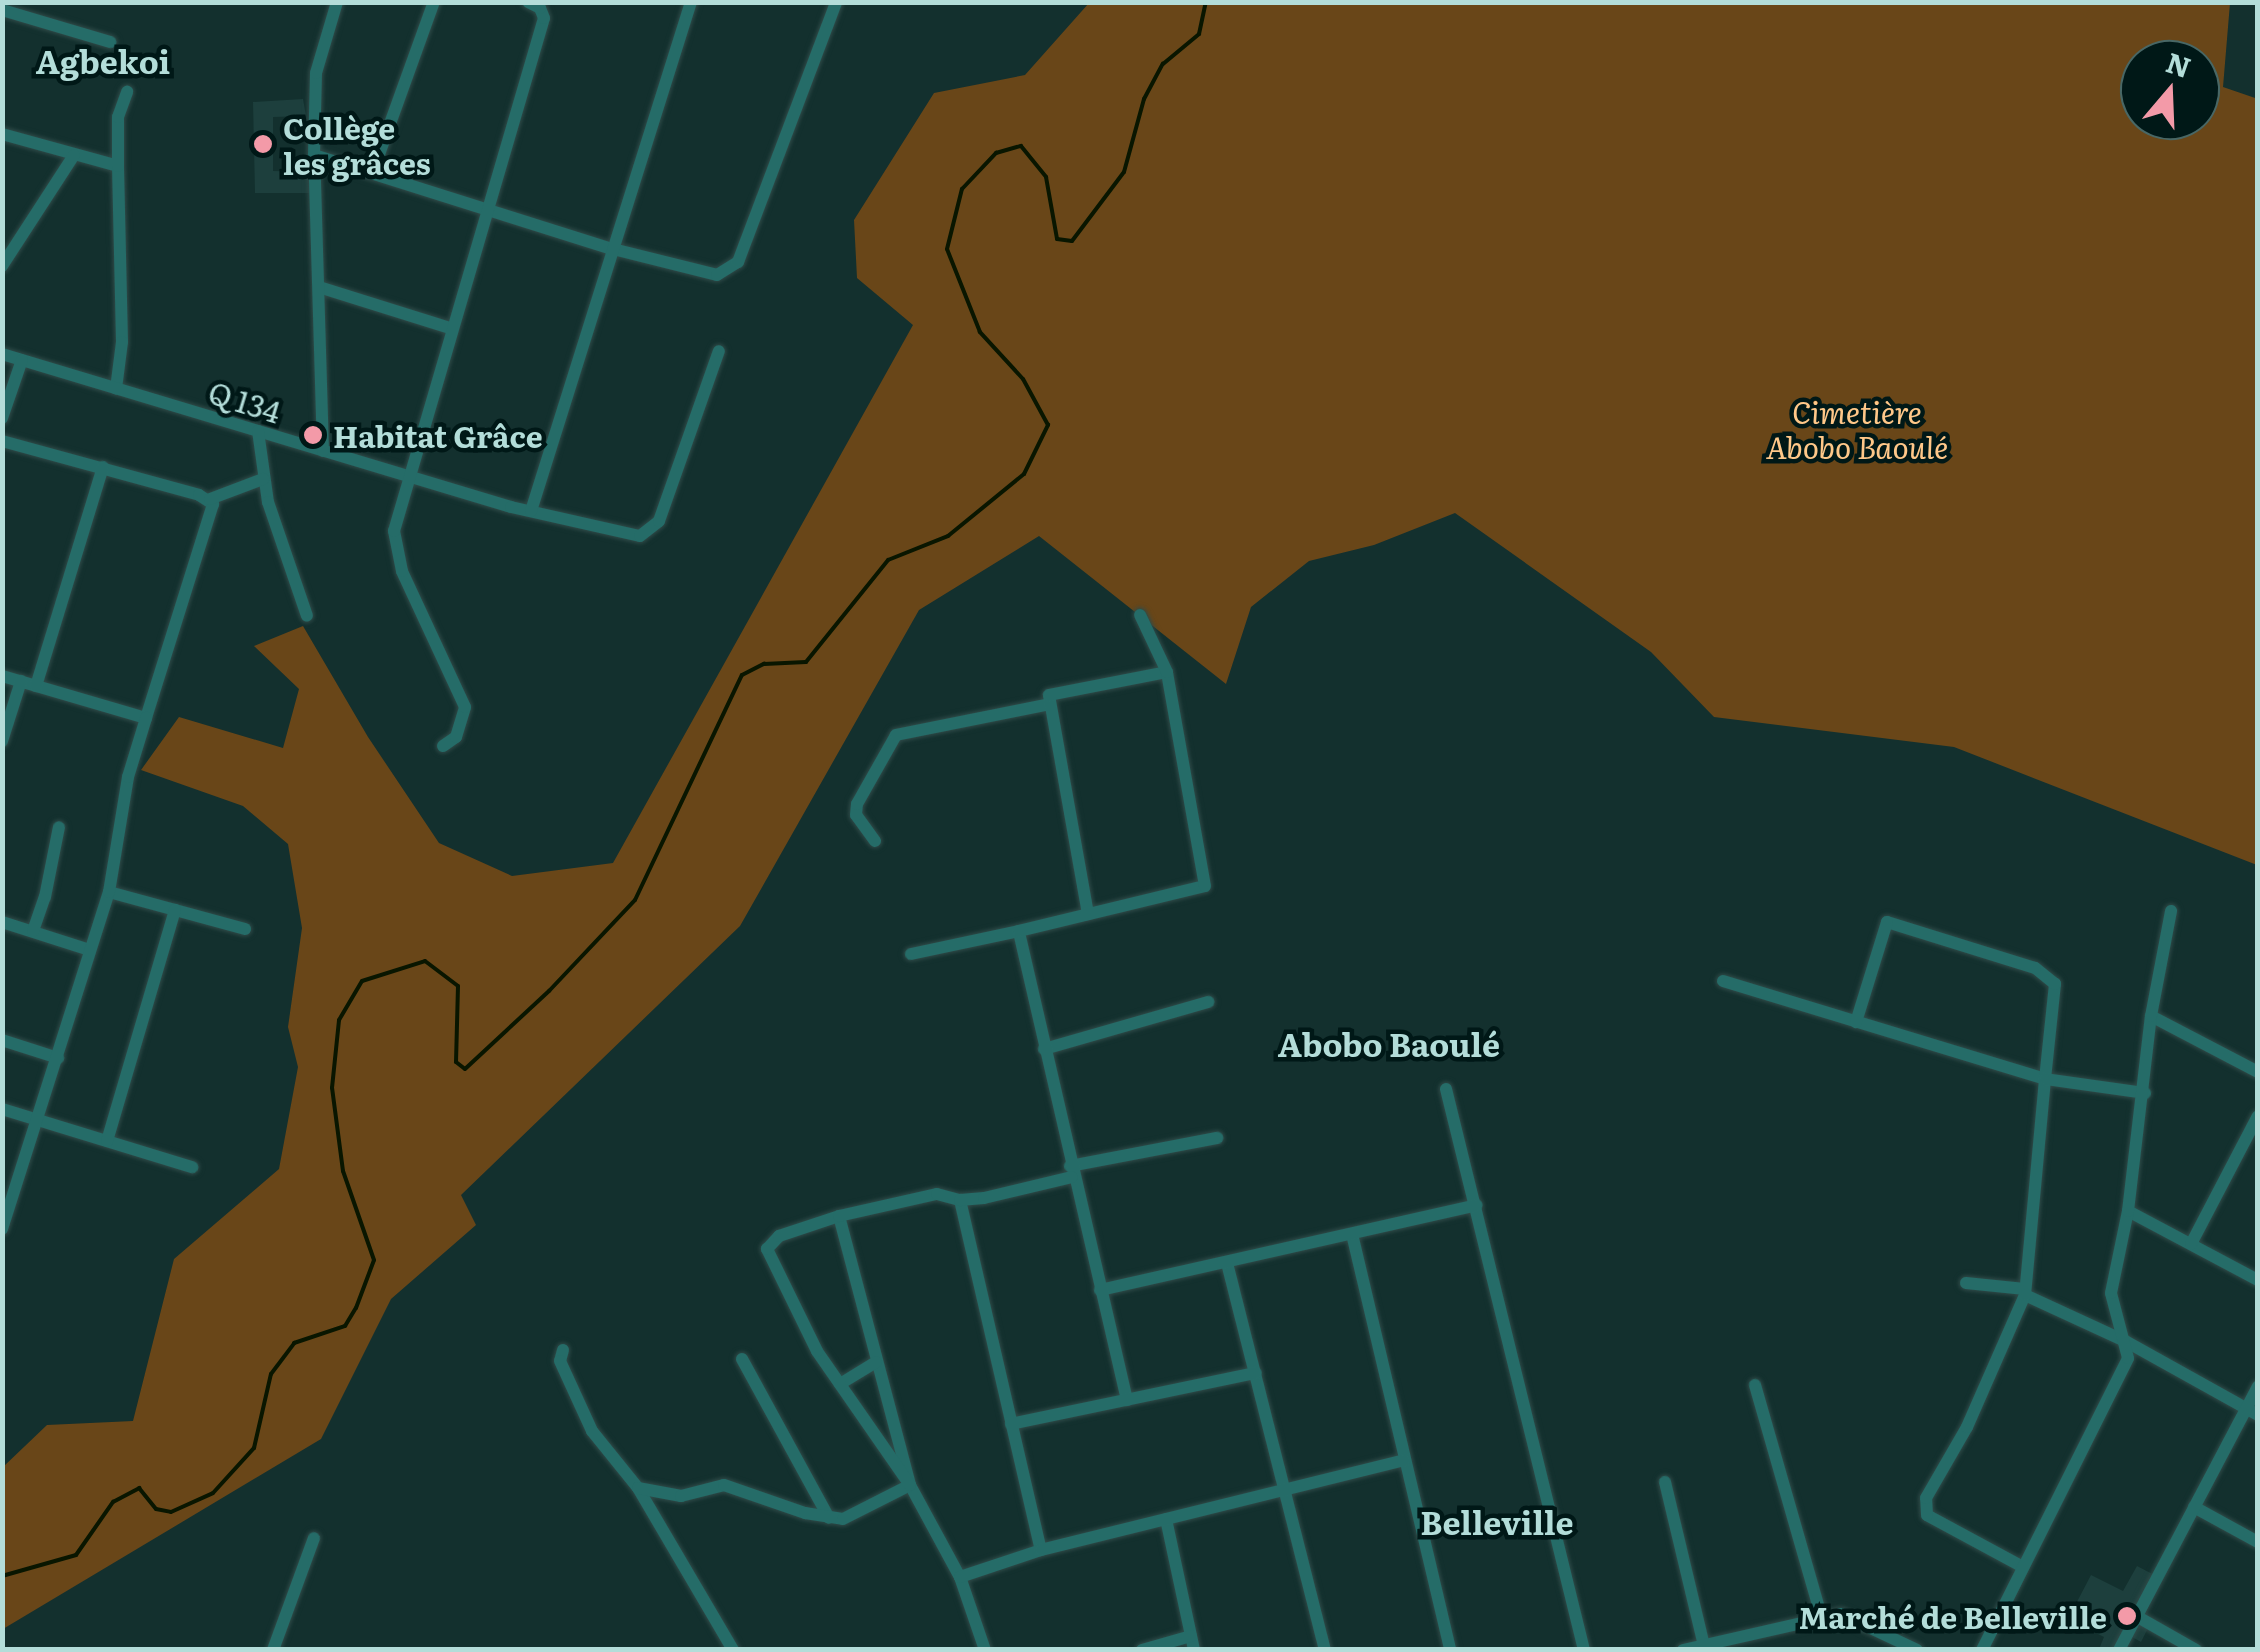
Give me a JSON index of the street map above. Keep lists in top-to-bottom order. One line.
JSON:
{"streets":{"street":["Q 134"]},"districts":["Agbekoi","Abobo Baoulé","Belleville"],"parks":["Cimetière Abobo Baoulé"],"places":["Collège les grâces","Habitat Grâce","Marché de Belleville"],"north":"top"}
